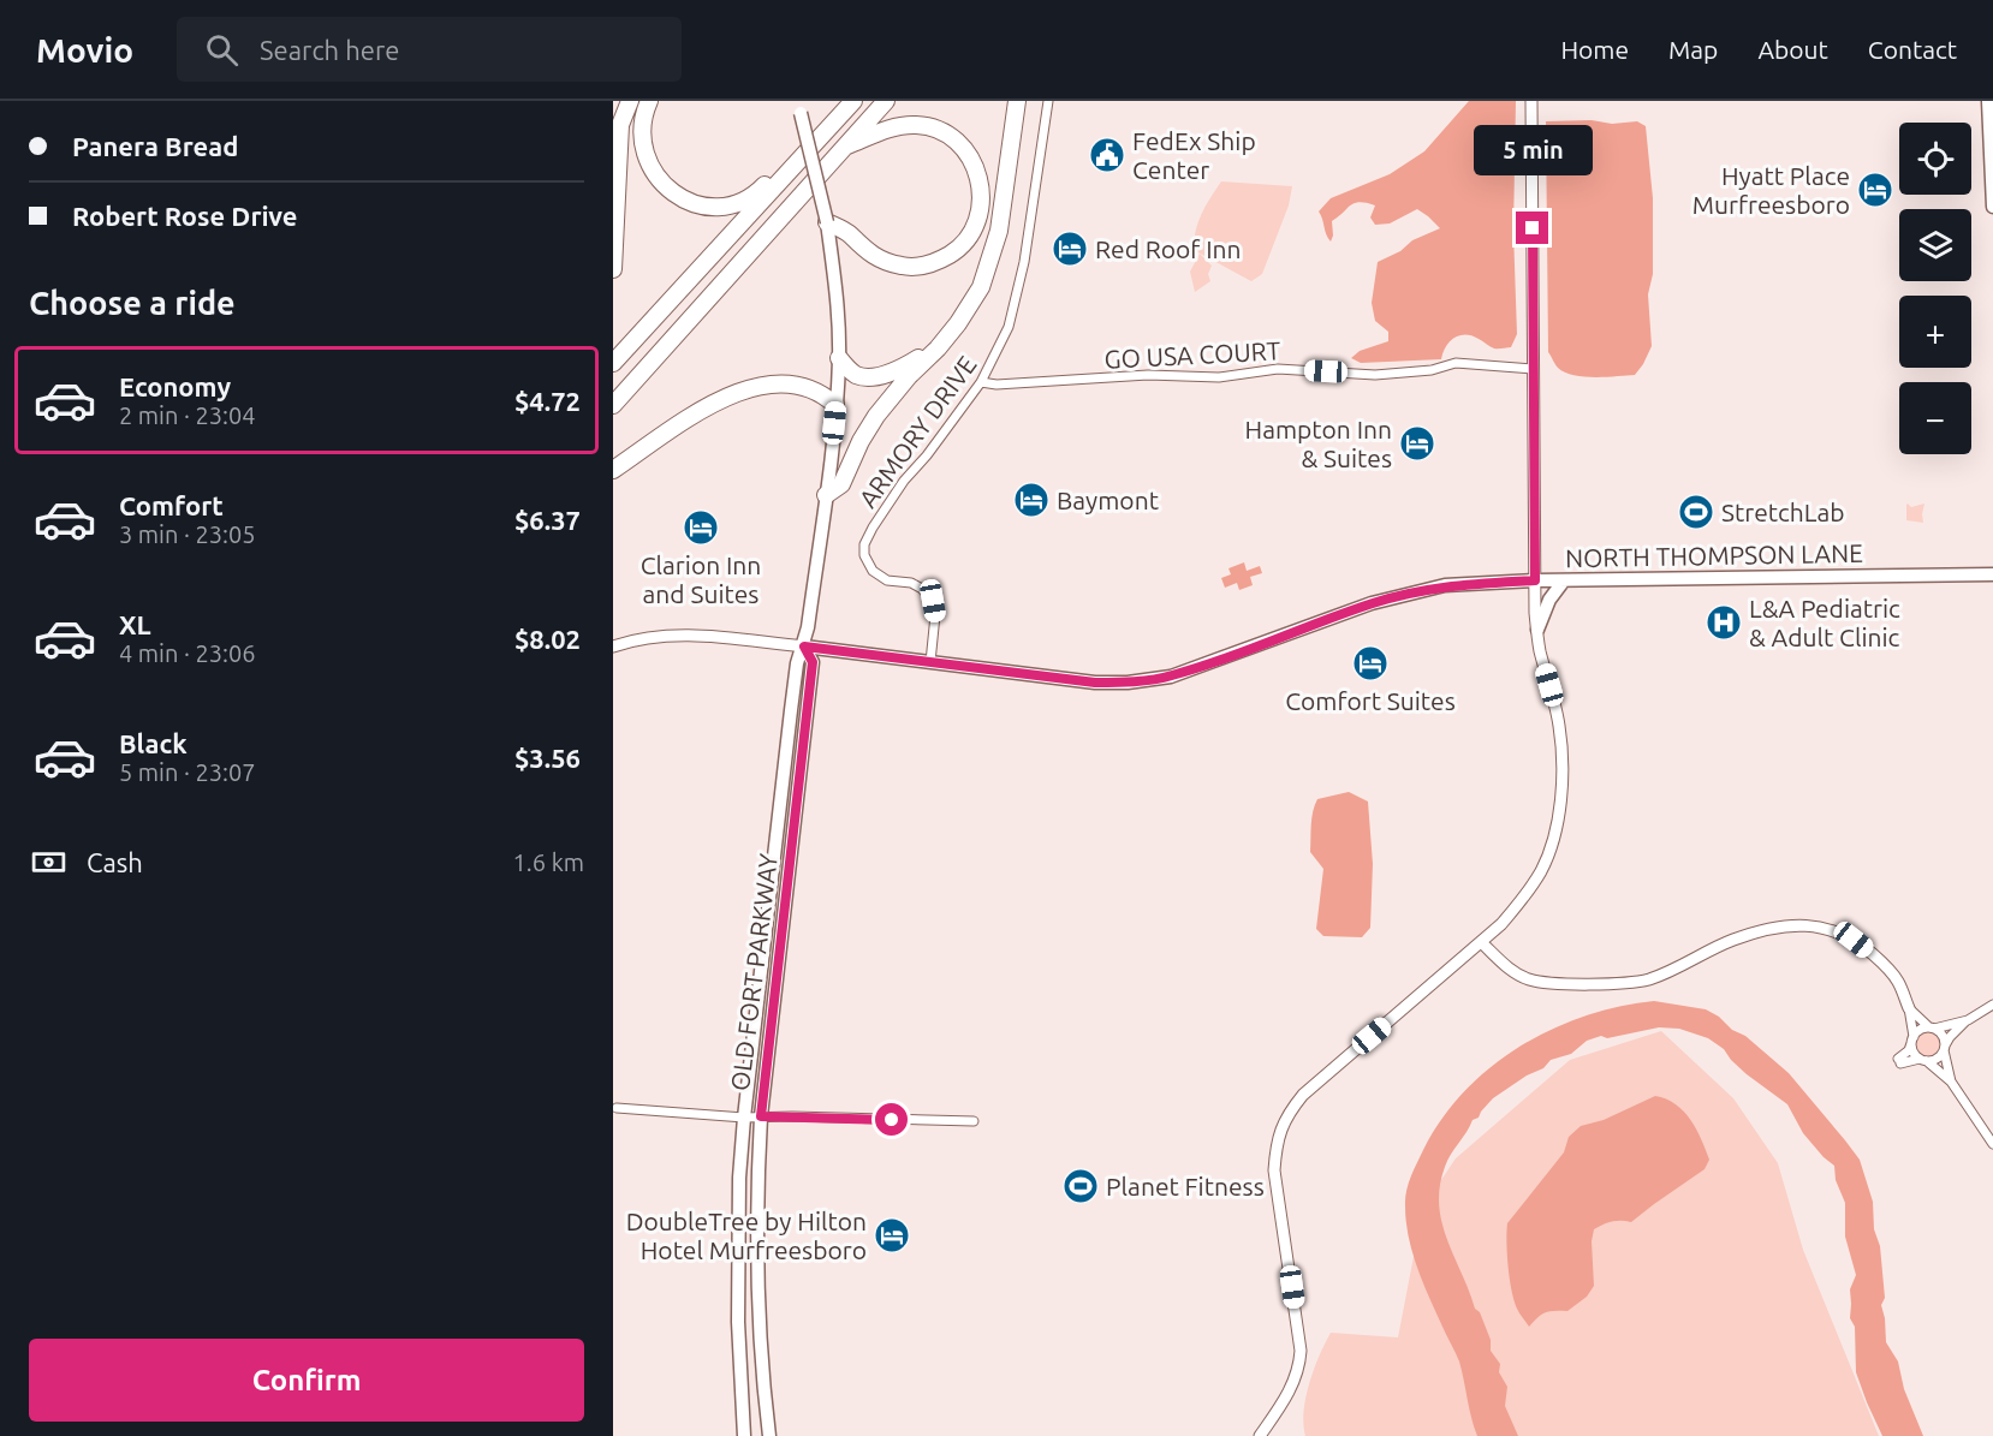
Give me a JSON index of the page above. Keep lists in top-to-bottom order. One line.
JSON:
{"streets":{"main road":["NORTH THOMPSON LANE","OLD FORT PARKWAY"],"street":["GO USA COURT","ARMORY DRIVE"]},"crossings":[["GO USA COURT","ARMORY DRIVE"],["ARMORY DRIVE","NORTH THOMPSON LANE"],["NORTH THOMPSON LANE","OLD FORT PARKWAY"]],"places":{"public building":["FedEx Ship Center"],"hotel":["Hyatt Place Murfreesboro","Red Roof Inn","Hampton Inn & Suites","Baymont","Clarion Inn and Suites","Comfort Suites","DoubleTree by Hilton Hotel Murfreesboro"],"sports":["StretchLab","Planet Fitness"],"hospital":["L&A Pediatric & Adult Clinic"]},"page":{"header":"Movio","search":"Search here","nav":["Home","Map","About","Contact"],"banner":["Panera Bread","Robert Rose Drive"],"map_buttons":["+","−"],"bubble":"5 min","heading":"Choose a ride","list":[{"name":"Economy","note":"2 min · 23:04","value":"$4.72"},{"name":"Comfort","note":"3 min · 23:05","value":"$6.37"},{"name":"XL","note":"4 min · 23:06","value":"$8.02"},{"name":"Black","note":"5 min · 23:07","value":"$3.56"}],"pay":["Cash","1.6 km"],"buttons":"Confirm"}}
